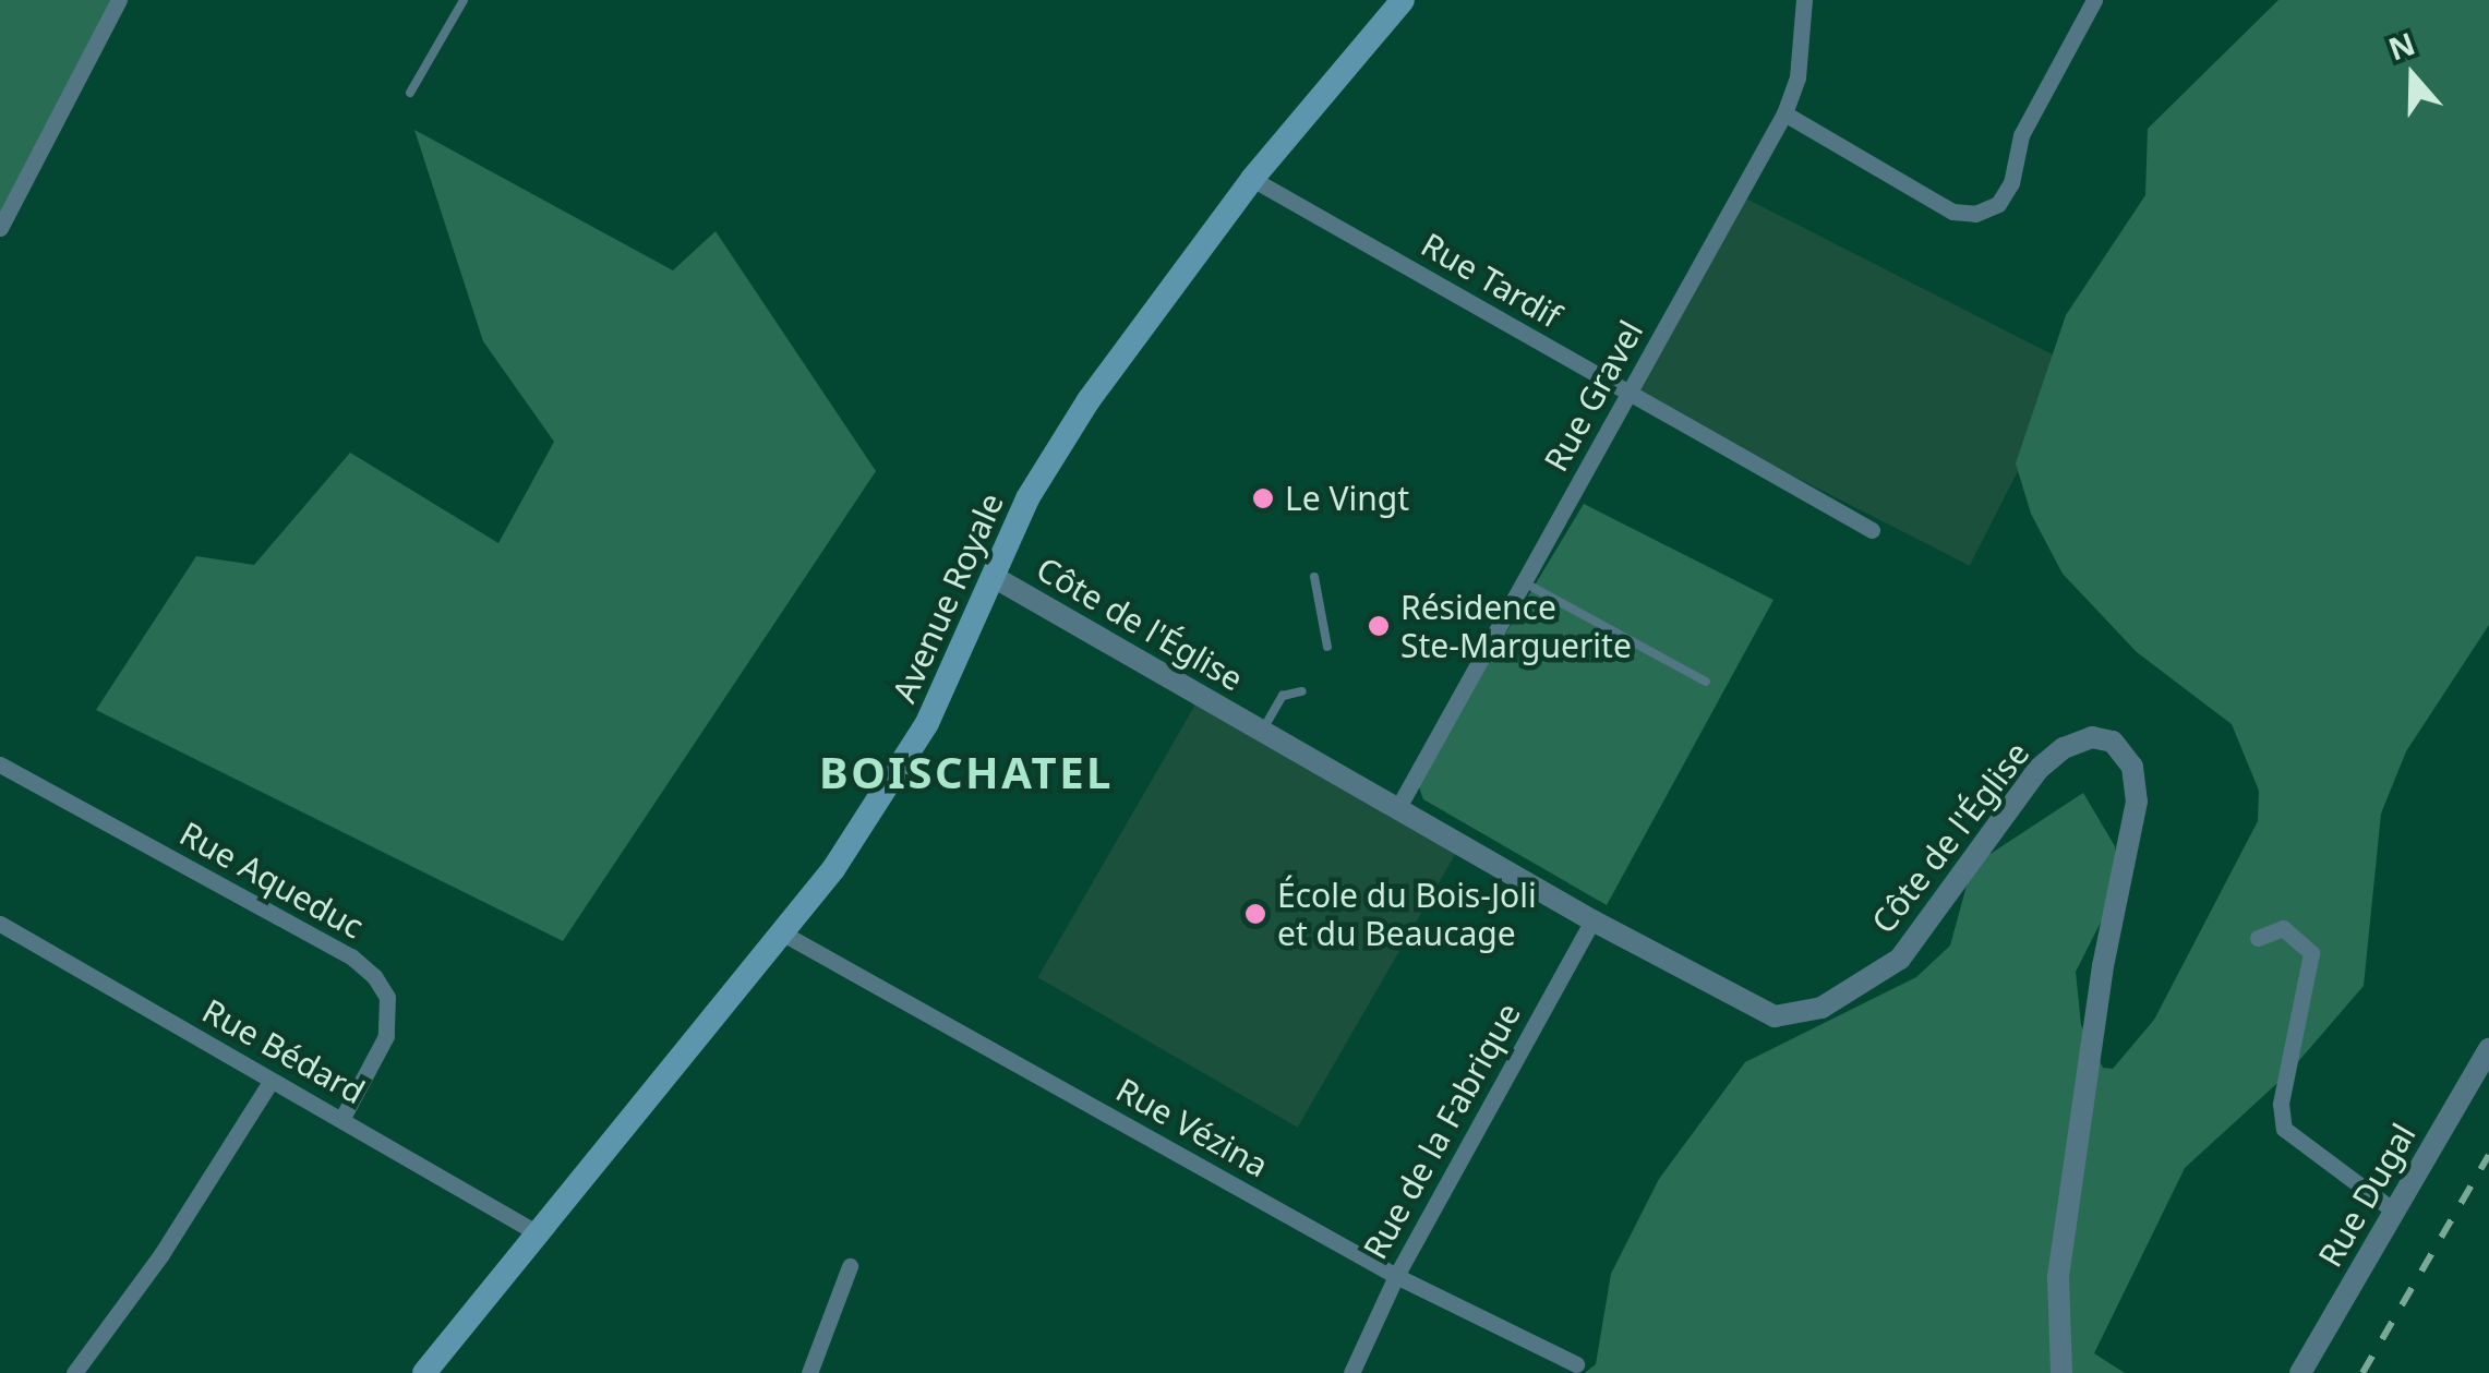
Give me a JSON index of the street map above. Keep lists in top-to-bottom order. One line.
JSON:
{"streets":{"main road":["Avenue Royale"],"street":["Rue Tardif","Rue Gravel","Côte de l'Église","Rue Aqueduc","Rue Bédard","Rue Vézina","Rue de la Fabrique","Rue Dugal"]},"crossings":[["Rue Tardif","Rue Gravel"],["Rue Tardif","Avenue Royale"],["Rue Gravel","Côte de l'Église"],["Avenue Royale","Côte de l'Église"],["Avenue Royale","Rue Bédard"],["Avenue Royale","Rue Vézina"],["Côte de l'Église","Rue de la Fabrique"],["Rue Aqueduc","Rue Bédard"],["Rue Vézina","Rue de la Fabrique"]],"districts":["BOISCHATEL"],"places":["Le Vingt","Résidence Ste-Marguerite","École du Bois-Joli et du Beaucage"],"north":"top"}
